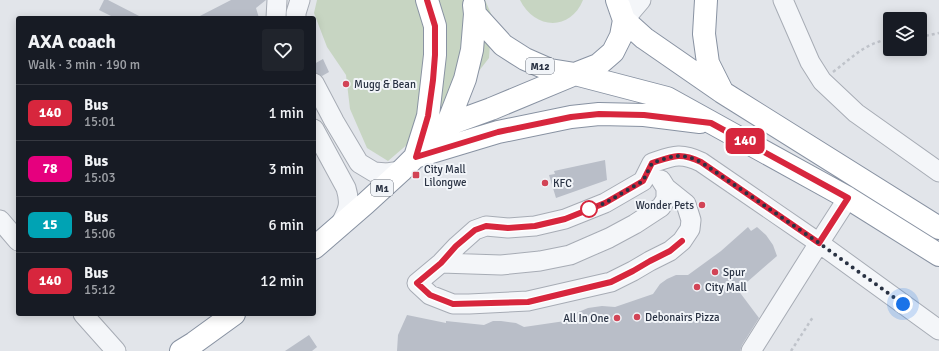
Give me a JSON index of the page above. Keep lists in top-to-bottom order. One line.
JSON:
{"streets":{"highway":["M12","M1"]},"crossings":[["M12","M1"]],"places":{"other":["Mugg & Bean","KFC","Wonder Pets","Spur","City Mall","Debonairs Pizza","All In One"],"transit":["City Mall Lilongwe"]},"lines":["bus line 140"],"page":{"on_map":"140","heading":["AXA coach","Walk · 3 min · 190 m"],"list":[{"mark":"140","name":"Bus","note":"15:01","value":"1 min"},{"mark":"78","name":"Bus","note":"15:03","value":"3 min"},{"mark":"15","name":"Bus","note":"15:06","value":"6 min"},{"mark":"140","name":"Bus","note":"15:12","value":"12 min"}]}}
